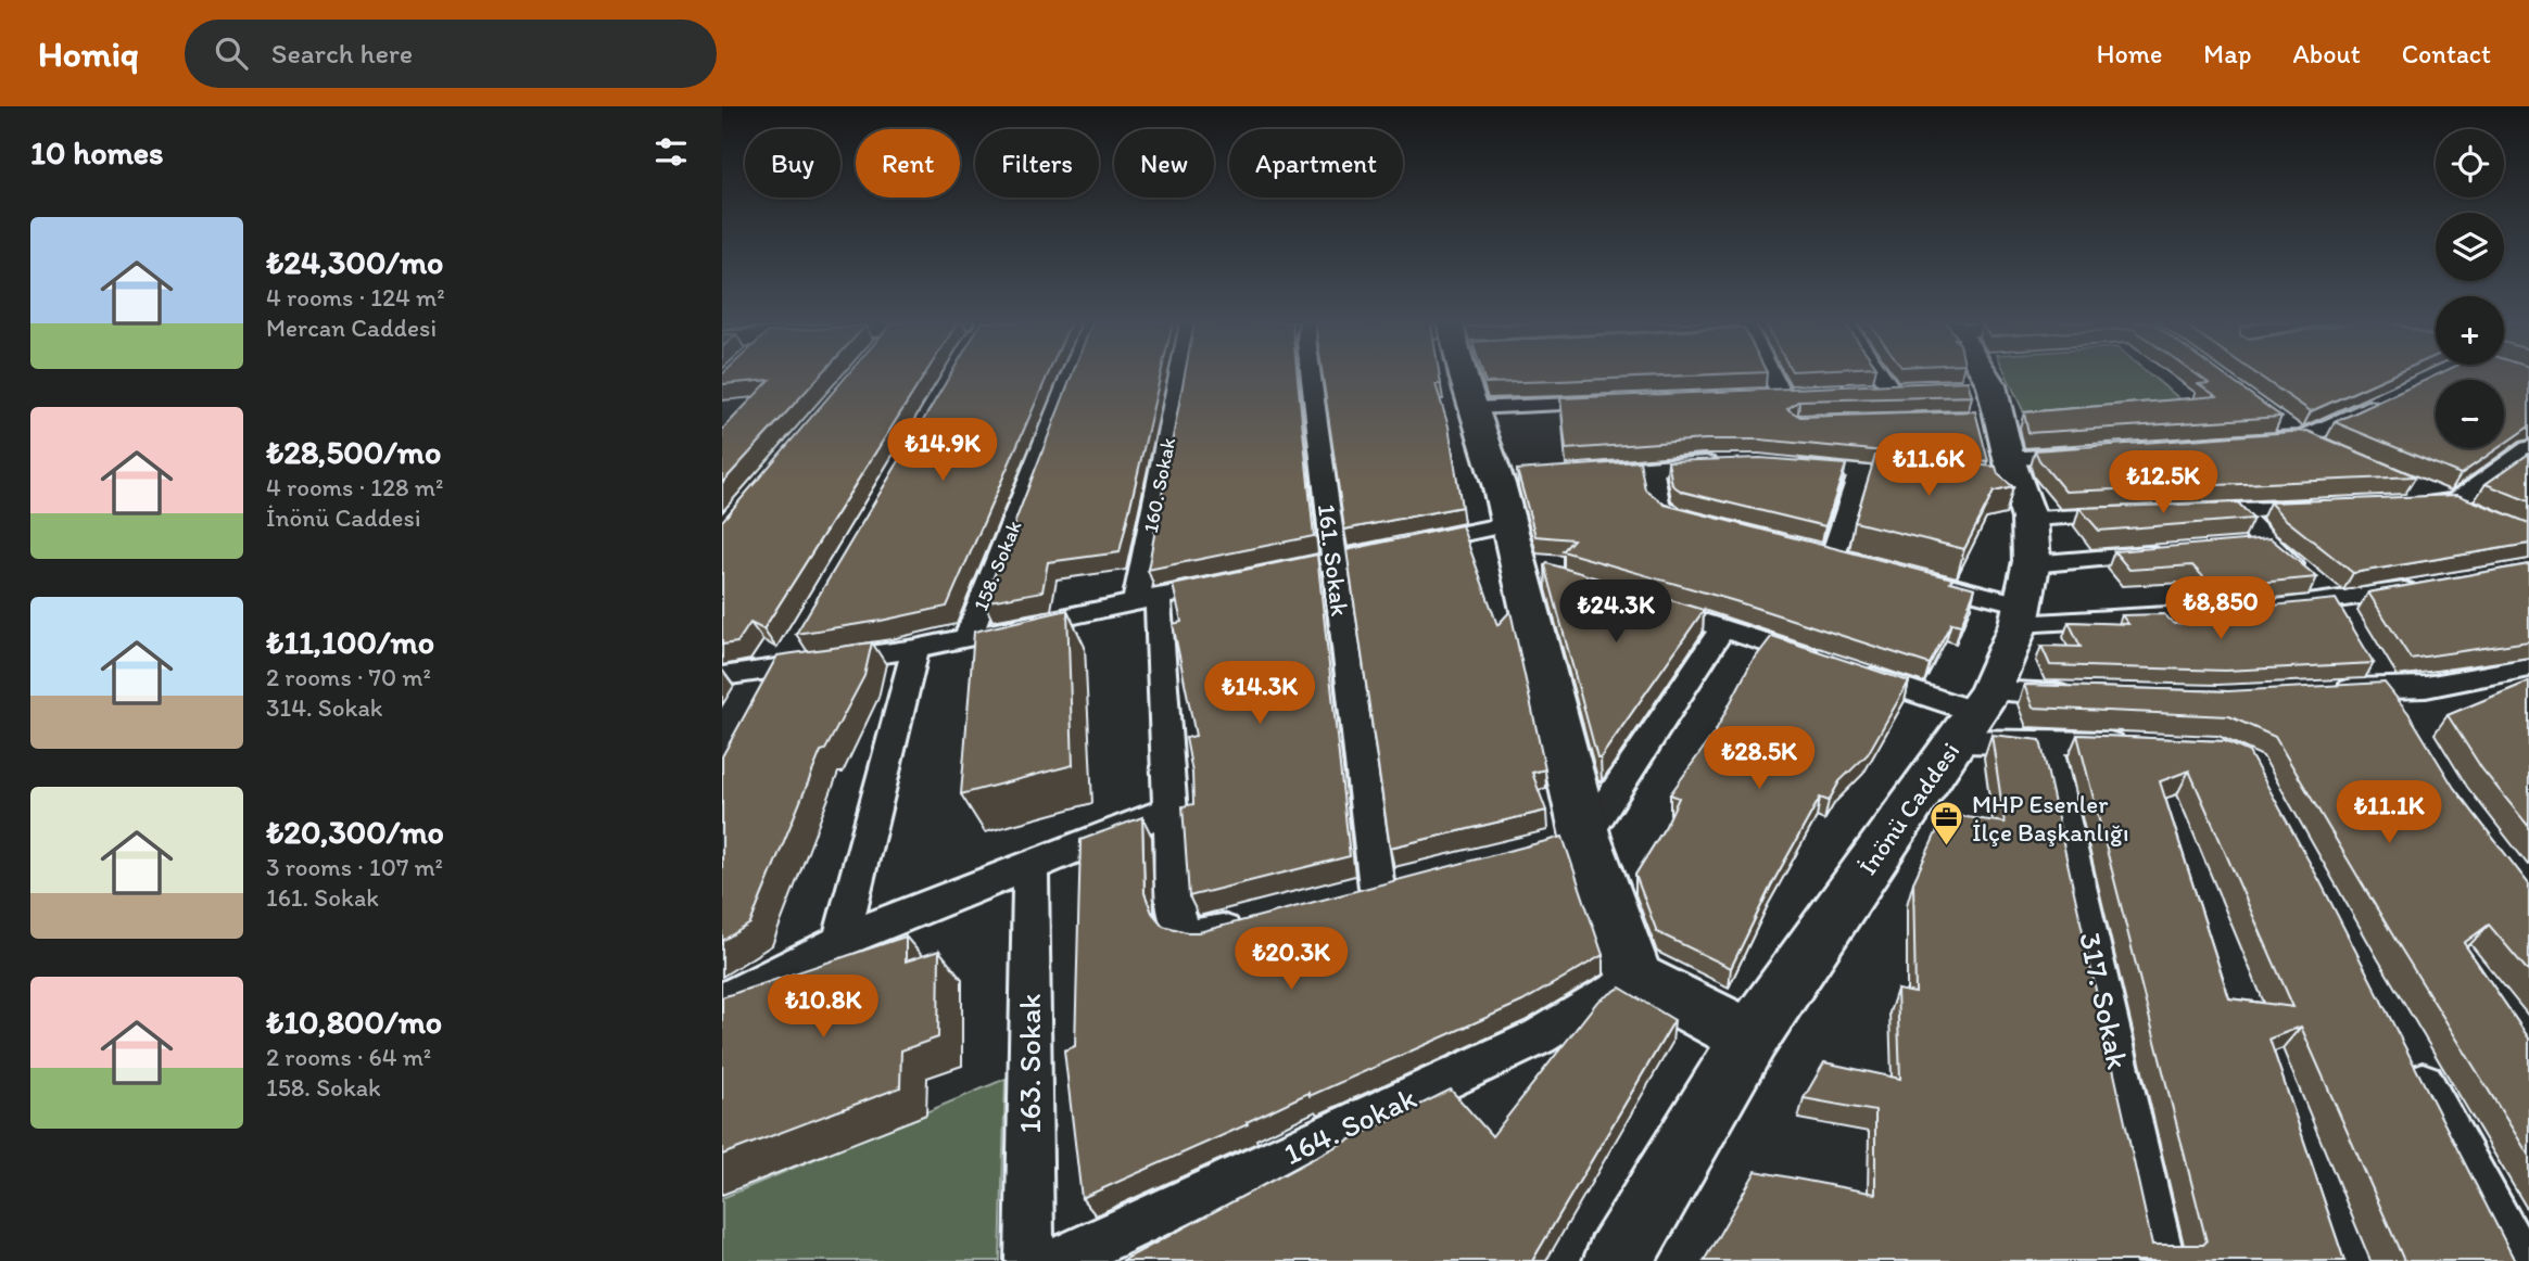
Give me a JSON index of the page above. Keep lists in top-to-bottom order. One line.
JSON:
{"streets":{"street":["160. Sokak","161. Sokak","158. Sokak","İnönü Caddesi","317. Sokak","163. Sokak","164. Sokak"]},"places":{"office":["MHP Esenler İlçe Başkanlığı"]},"page":{"header":"Homiq","search":"Search here","nav":["Home","Map","About","Contact"],"heading":"10 homes","map_buttons":["+","−"],"chip":["Buy","Rent","Filters","New","Apartment"],"list":[{"name":"₺24,300/mo","note":"4 rooms · 124 m² · Mercan Caddesi"},{"name":"₺28,500/mo","note":"4 rooms · 128 m² · İnönü Caddesi"},{"name":"₺11,100/mo","note":"2 rooms · 70 m² · 314. Sokak"},{"name":"₺20,300/mo","note":"3 rooms · 107 m² · 161. Sokak"},{"name":"₺10,800/mo","note":"2 rooms · 64 m² · 158. Sokak"}],"price":["₺14.9K","₺11.6K","₺12.5K","₺8,850","₺24.3K","₺14.3K","₺28.5K","₺11.1K","₺20.3K","₺10.8K"]}}
